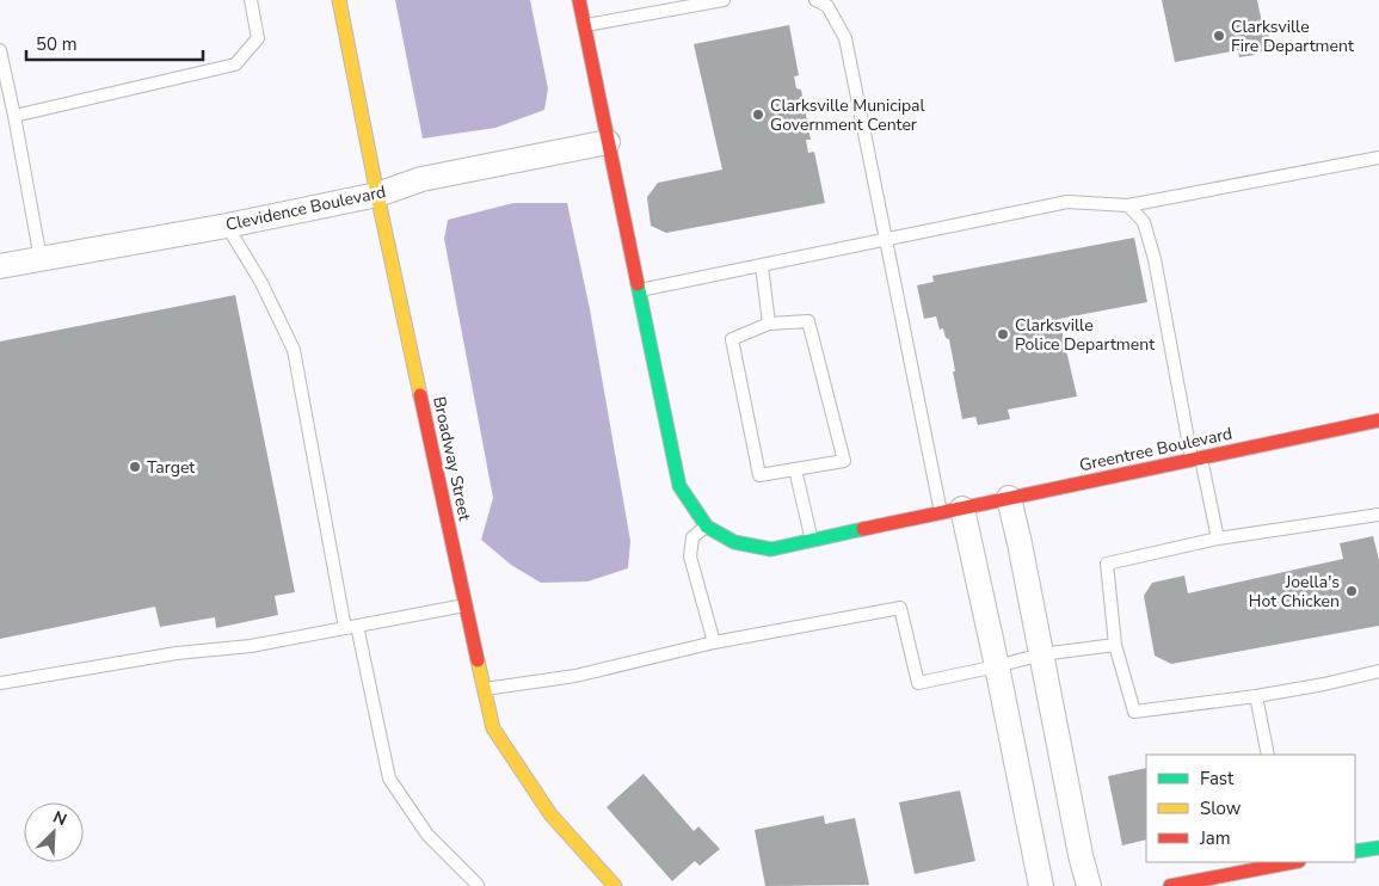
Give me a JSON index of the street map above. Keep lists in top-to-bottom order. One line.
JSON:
{"streets":{"street":["Clevidence Boulevard","Greentree Boulevard","Broadway Street"]},"crossings":[["Clevidence Boulevard","Broadway Street"]],"places":["Clarksville Fire Department","Clarksville Municipal Government Center","Clarksville Police Department","Target","Joella's Hot Chicken"],"legend":["Fast","Slow","Jam"],"scale_bar":"50 m","north":"top right"}
